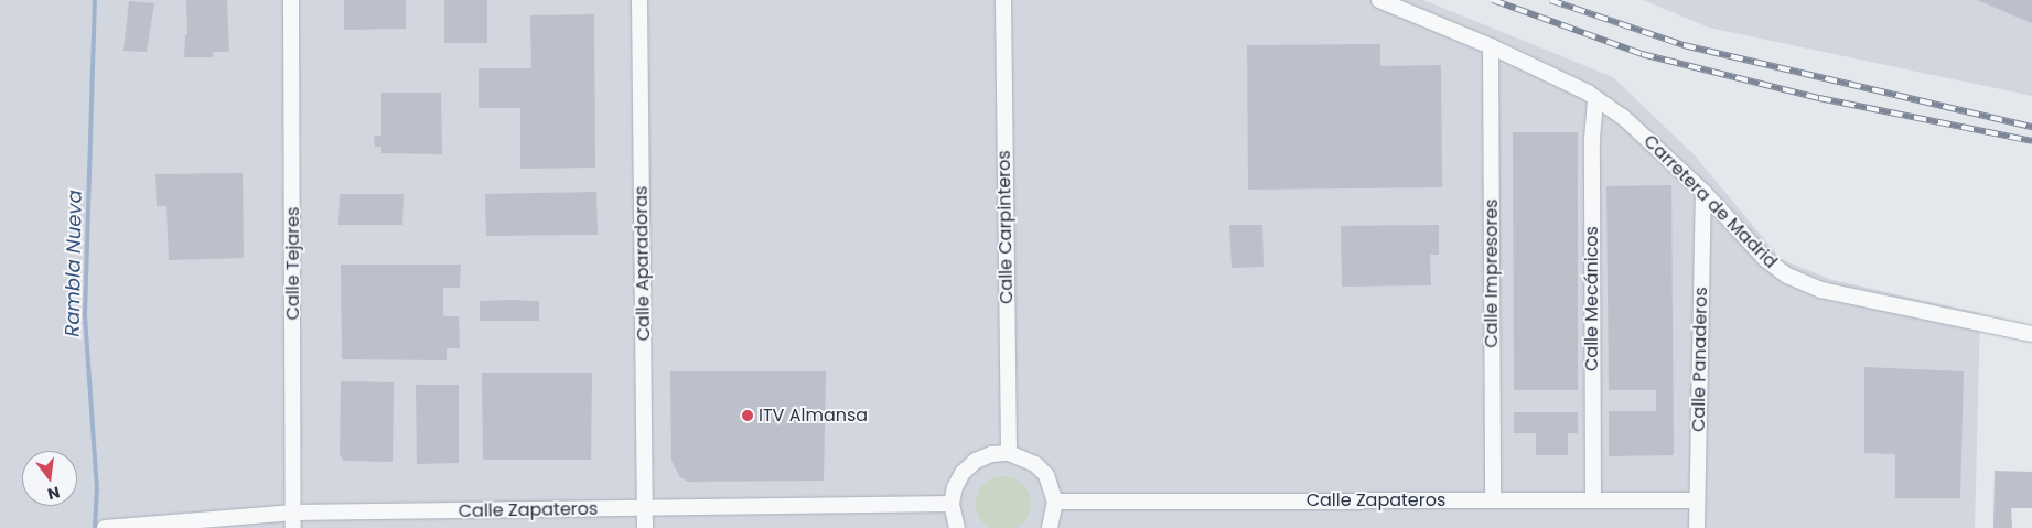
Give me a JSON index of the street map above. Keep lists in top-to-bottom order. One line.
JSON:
{"streets":{"street":["Carretera de Madrid","Calle Carpinteros","Calle Tejares","Calle Aparadoras","Calle Impresores","Calle Mecánicos","Calle Panaderos","Calle Zapateros"]},"crossings":[["Carretera de Madrid","Calle Impresores"],["Carretera de Madrid","Calle Mecánicos"],["Carretera de Madrid","Calle Panaderos"],["Calle Tejares","Calle Zapateros"],["Calle Aparadoras","Calle Zapateros"],["Calle Impresores","Calle Zapateros"],["Calle Mecánicos","Calle Zapateros"],["Calle Panaderos","Calle Zapateros"]],"water":["Rambla Nueva"],"places":["ITV Almansa"],"north":"bottom"}
